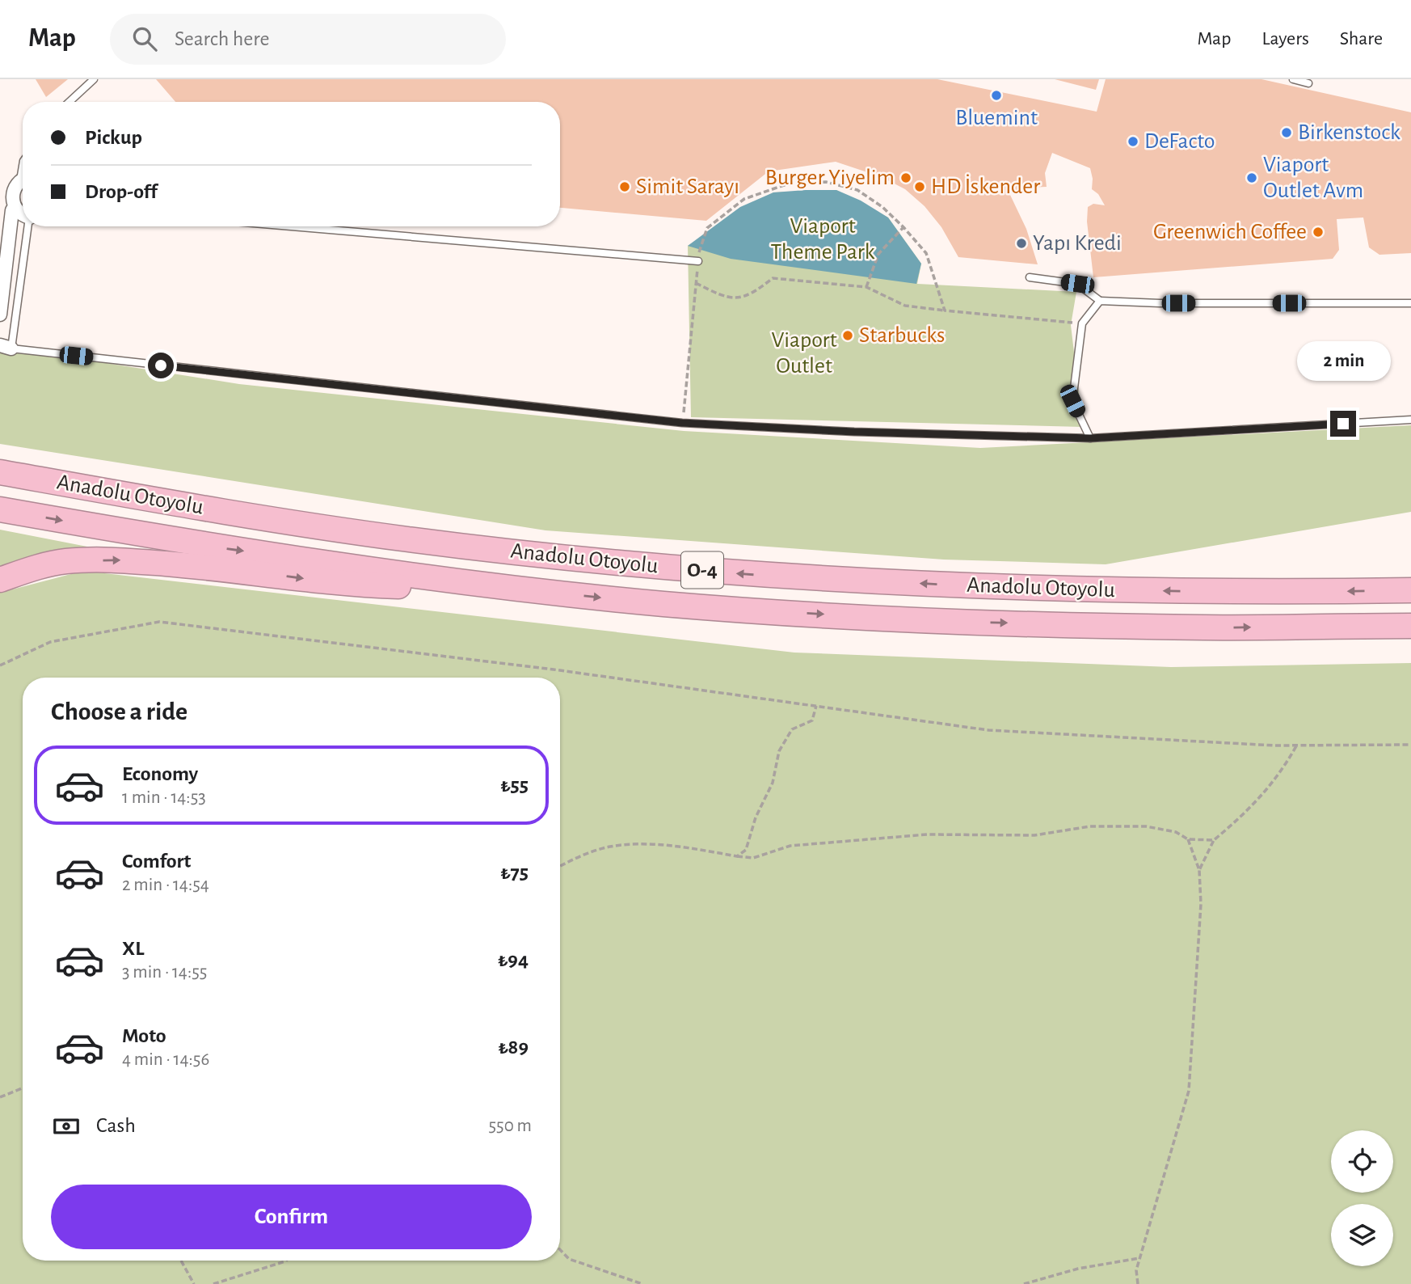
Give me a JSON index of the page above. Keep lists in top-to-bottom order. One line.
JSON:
{"streets":{"highway":["Anadolu Otoyolu","O-4"]},"parks":["Viaport Theme Park","Viaport Outlet"],"places":["Bluemint","Birkenstock","DeFacto","Burger Yiyelim","Viaport Outlet Avm","Simit Sarayı","HD İskender","Greenwich Coffee","Yapı Kredi","Starbucks"],"page":{"header":"Map","search":"Search here","nav":["Map","Layers","Share"],"banner":["Pickup","Drop-off"],"bubble":"2 min","heading":"Choose a ride","list":[{"name":"Economy","note":"1 min · 14:53","value":"₺55"},{"name":"Comfort","note":"2 min · 14:54","value":"₺75"},{"name":"XL","note":"3 min · 14:55","value":"₺94"},{"name":"Moto","note":"4 min · 14:56","value":"₺89"}],"pay":["Cash","550 m"],"buttons":"Confirm"}}
